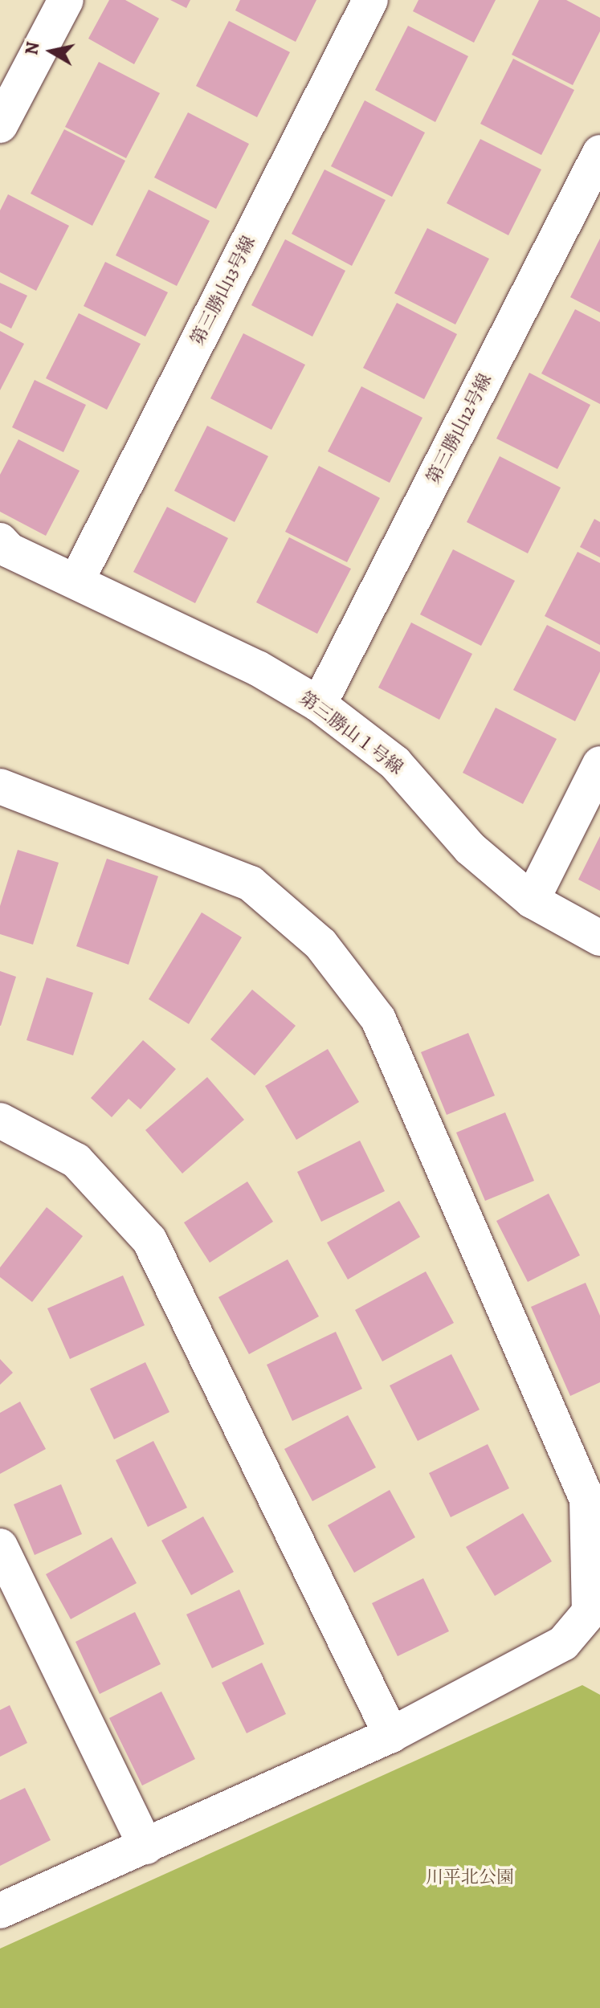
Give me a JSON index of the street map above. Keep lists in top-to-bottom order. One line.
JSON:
{"streets":{"street":["第三勝山13号線","第三勝山12号線","第三勝山１号線"]},"crossings":[["第三勝山13号線","第三勝山１号線"],["第三勝山12号線","第三勝山１号線"]],"parks":["川平北公園"],"north":"left"}
